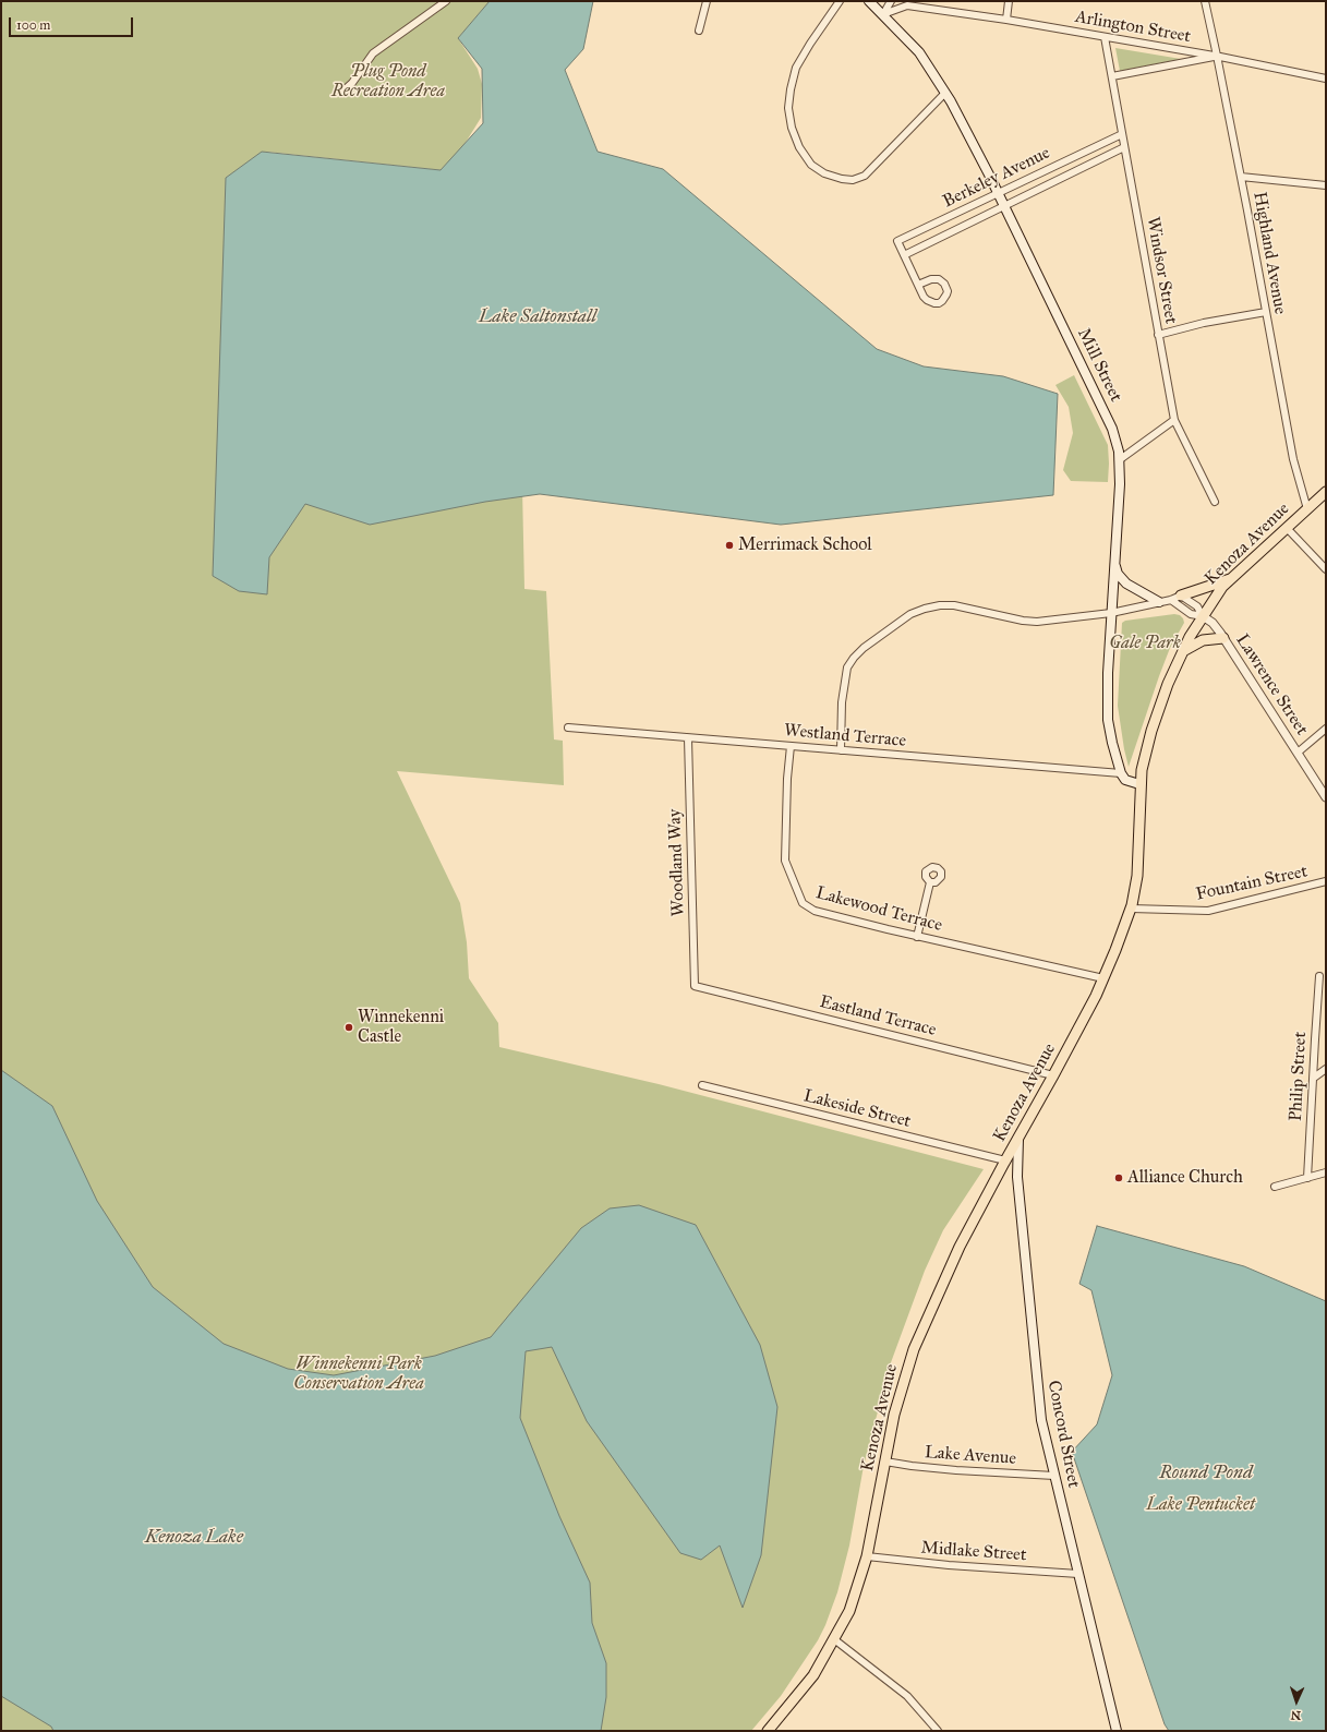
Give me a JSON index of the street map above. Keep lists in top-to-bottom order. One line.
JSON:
{"streets":{"main road":["Mill Street","Kenoza Avenue","Concord Street"],"street":["Arlington Street","Berkeley Avenue","Highland Avenue","Windsor Street","Lawrence Street","Westland Terrace","Woodland Way","Fountain Street","Lakewood Terrace","Eastland Terrace","Philip Street","Lakeside Street","Lake Avenue","Midlake Street"]},"crossings":[["Arlington Street","Highland Avenue"],["Arlington Street","Windsor Street"],["Arlington Street","Mill Street"],["Berkeley Avenue","Windsor Street"],["Berkeley Avenue","Mill Street"],["Highland Avenue","Kenoza Avenue"],["Mill Street","Westland Terrace"],["Kenoza Avenue","Lawrence Street"],["Kenoza Avenue","Fountain Street"],["Kenoza Avenue","Lakewood Terrace"],["Kenoza Avenue","Eastland Terrace"],["Kenoza Avenue","Lakeside Street"],["Kenoza Avenue","Concord Street"],["Kenoza Avenue","Lake Avenue"],["Kenoza Avenue","Midlake Street"],["Westland Terrace","Woodland Way"],["Westland Terrace","Lakewood Terrace"],["Woodland Way","Eastland Terrace"],["Concord Street","Lake Avenue"],["Concord Street","Midlake Street"]],"water":["Lake Saltonstall","Round Pond","Kenoza Lake"],"parks":["Plug Pond Recreation Area","Gale Park","Winnekenni Park Conservation Area","Lake Pentucket"],"places":["Merrimack School","Winnekenni Castle","Alliance Church"],"scale_bar":"100 m","north":"bottom"}
